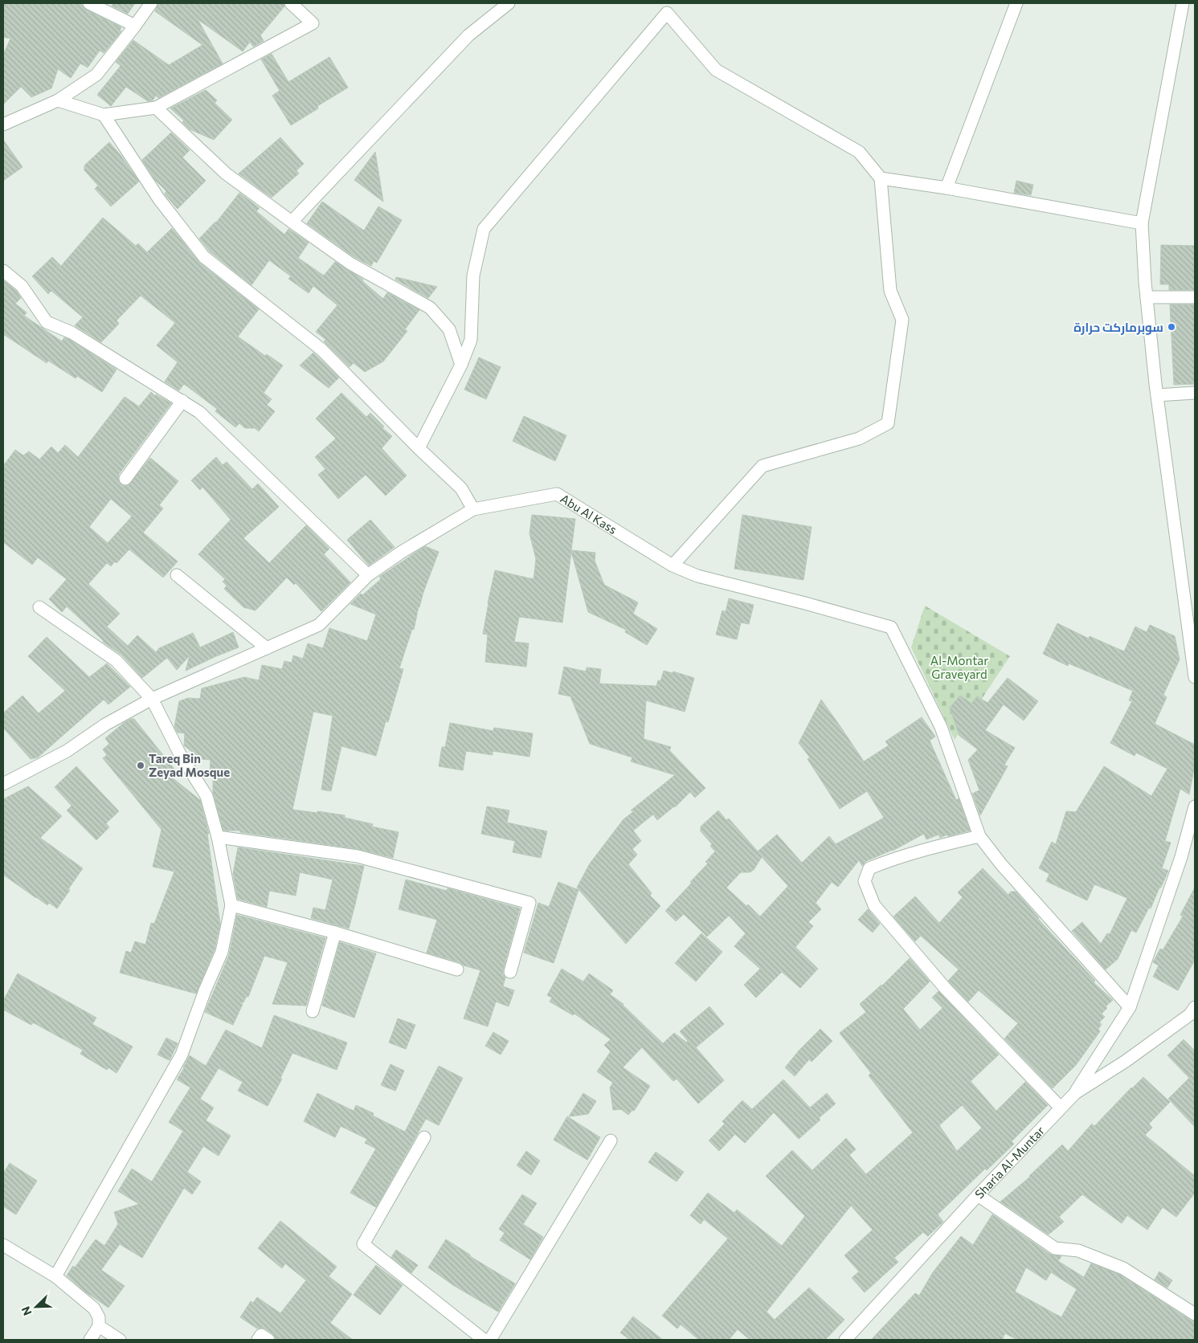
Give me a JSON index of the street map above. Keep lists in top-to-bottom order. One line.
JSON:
{"streets":{"street":["Abu Al Kass","Sharia Al-Muntar"]},"parks":["Al-Montar Graveyard"],"places":["سوبرماركت حرارة","Tareq Bin Zeyad Mosque"],"north":"bottom left"}
